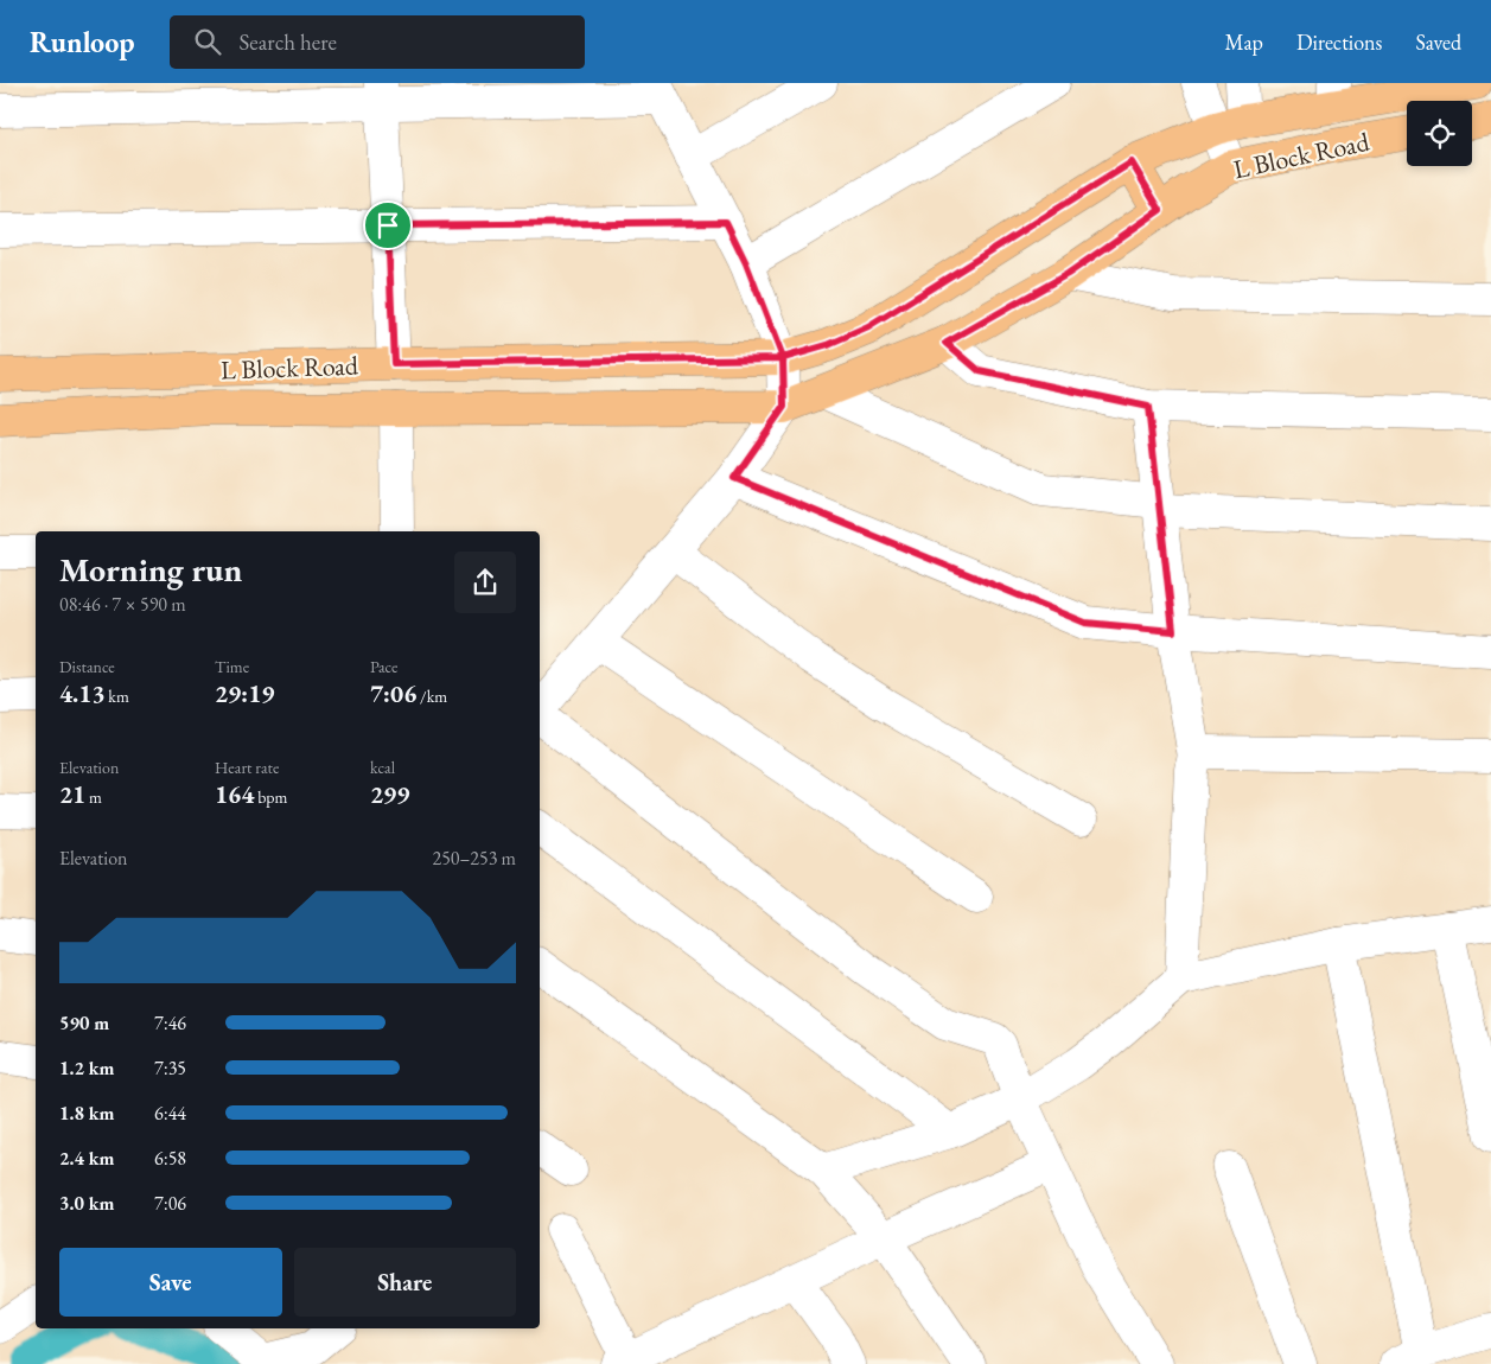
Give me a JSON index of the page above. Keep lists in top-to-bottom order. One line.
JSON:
{"streets":{"main road":["L Block Road"]},"page":{"header":"Runloop","search":"Search here","nav":["Map","Directions","Saved"],"heading":["Morning run","08:46 · 7 × 590 m"],"stats":[["Distance","4.13 km"],["Time","29:19"],["Pace","7:06 /km"],["Elevation","21 m"],["Heart rate","164 bpm"],["kcal","299"]],"chart":["Elevation","250–253 m"],"list":[{"name":"590 m","note":"7:46"},{"name":"1.2 km","note":"7:35"},{"name":"1.8 km","note":"6:44"},{"name":"2.4 km","note":"6:58"},{"name":"3.0 km","note":"7:06"}],"buttons":["Save","Share"]}}
